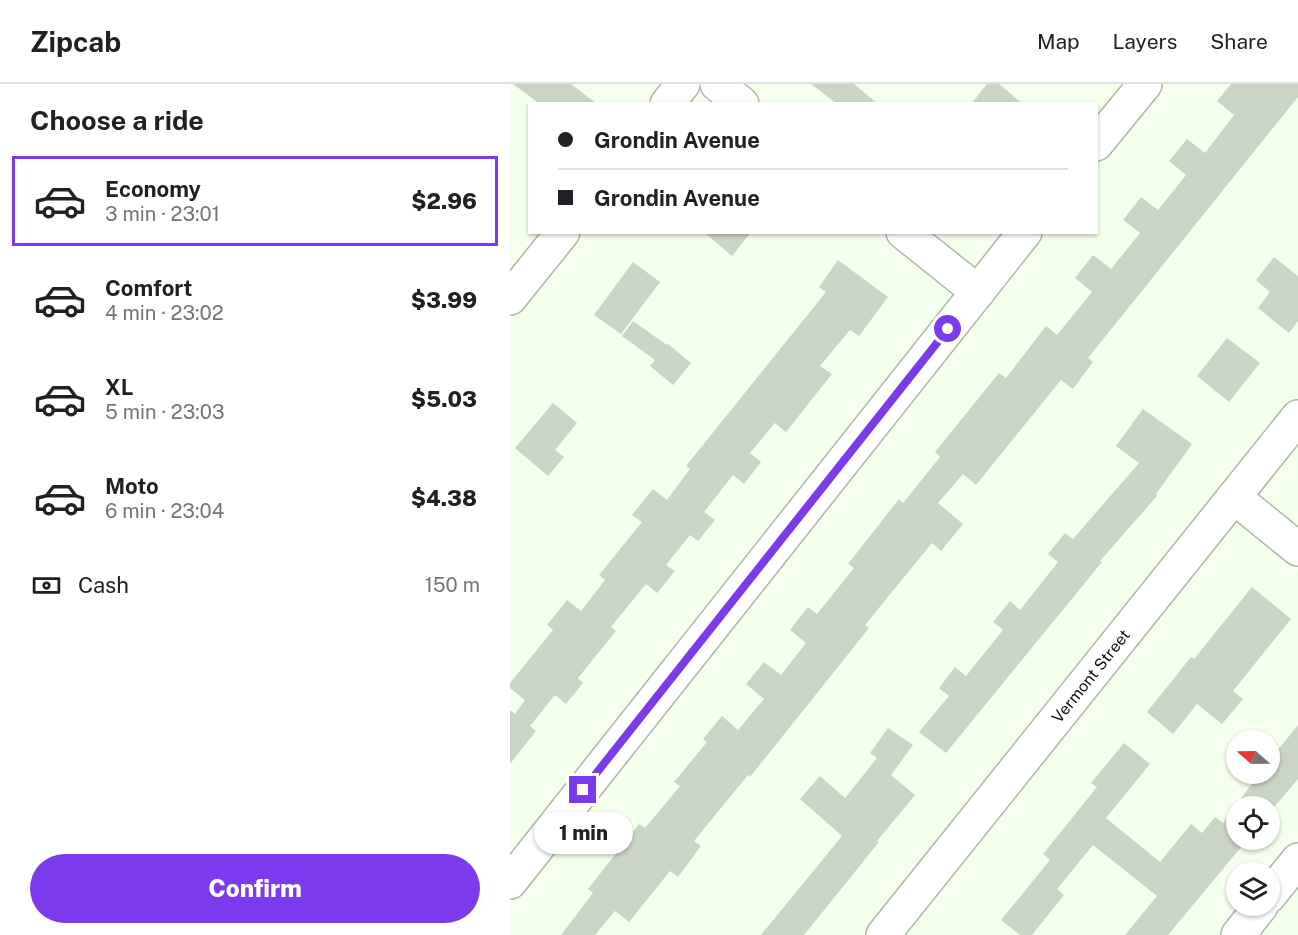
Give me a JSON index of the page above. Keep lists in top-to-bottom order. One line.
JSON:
{"streets":{"street":["Vermont Street"]},"north":"left","page":{"header":"Zipcab","nav":["Map","Layers","Share"],"heading":"Choose a ride","banner":["Grondin Avenue","Grondin Avenue"],"list":[{"name":"Economy","note":"3 min · 23:01","value":"$2.96"},{"name":"Comfort","note":"4 min · 23:02","value":"$3.99"},{"name":"XL","note":"5 min · 23:03","value":"$5.03"},{"name":"Moto","note":"6 min · 23:04","value":"$4.38"}],"pay":["Cash","150 m"],"bubble":"1 min","buttons":"Confirm"}}
